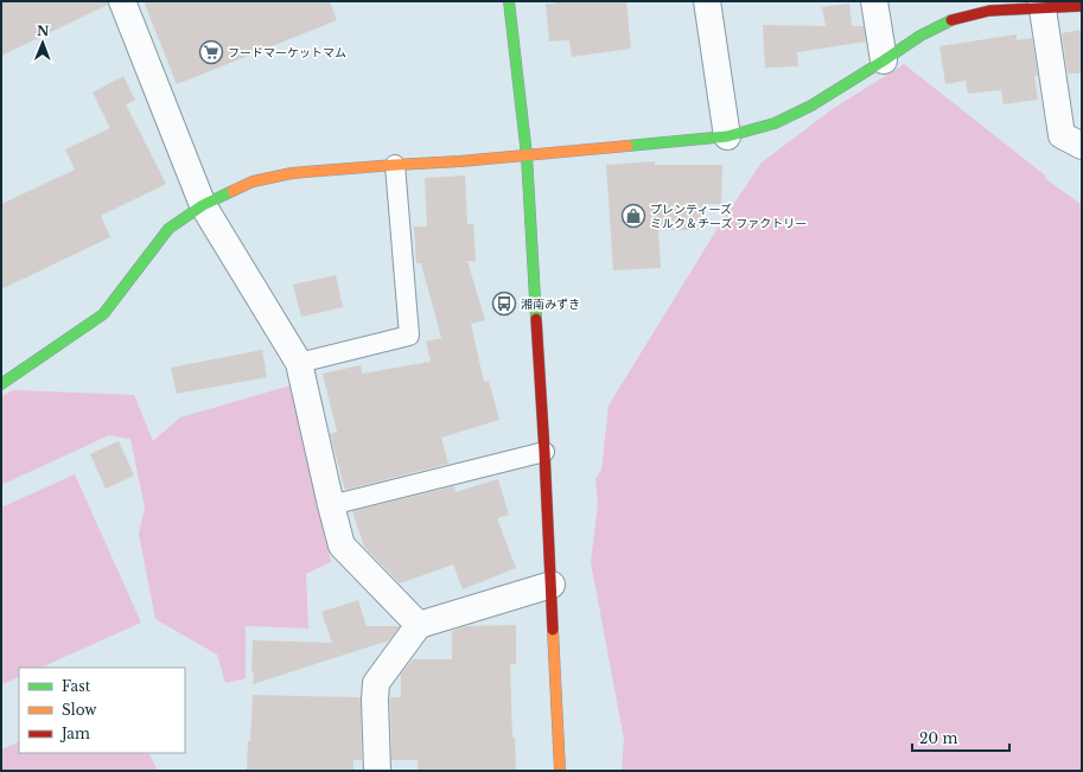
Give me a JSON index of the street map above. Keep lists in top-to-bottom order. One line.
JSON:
{"places":{"supermarket":["フードマーケットマム"],"shop":["プレンティーズ ミルク＆チーズ ファクトリー"],"bus stop":["湘南みずき"]},"legend":["Fast","Slow","Jam"],"scale_bar":"20 m","north":"top"}
